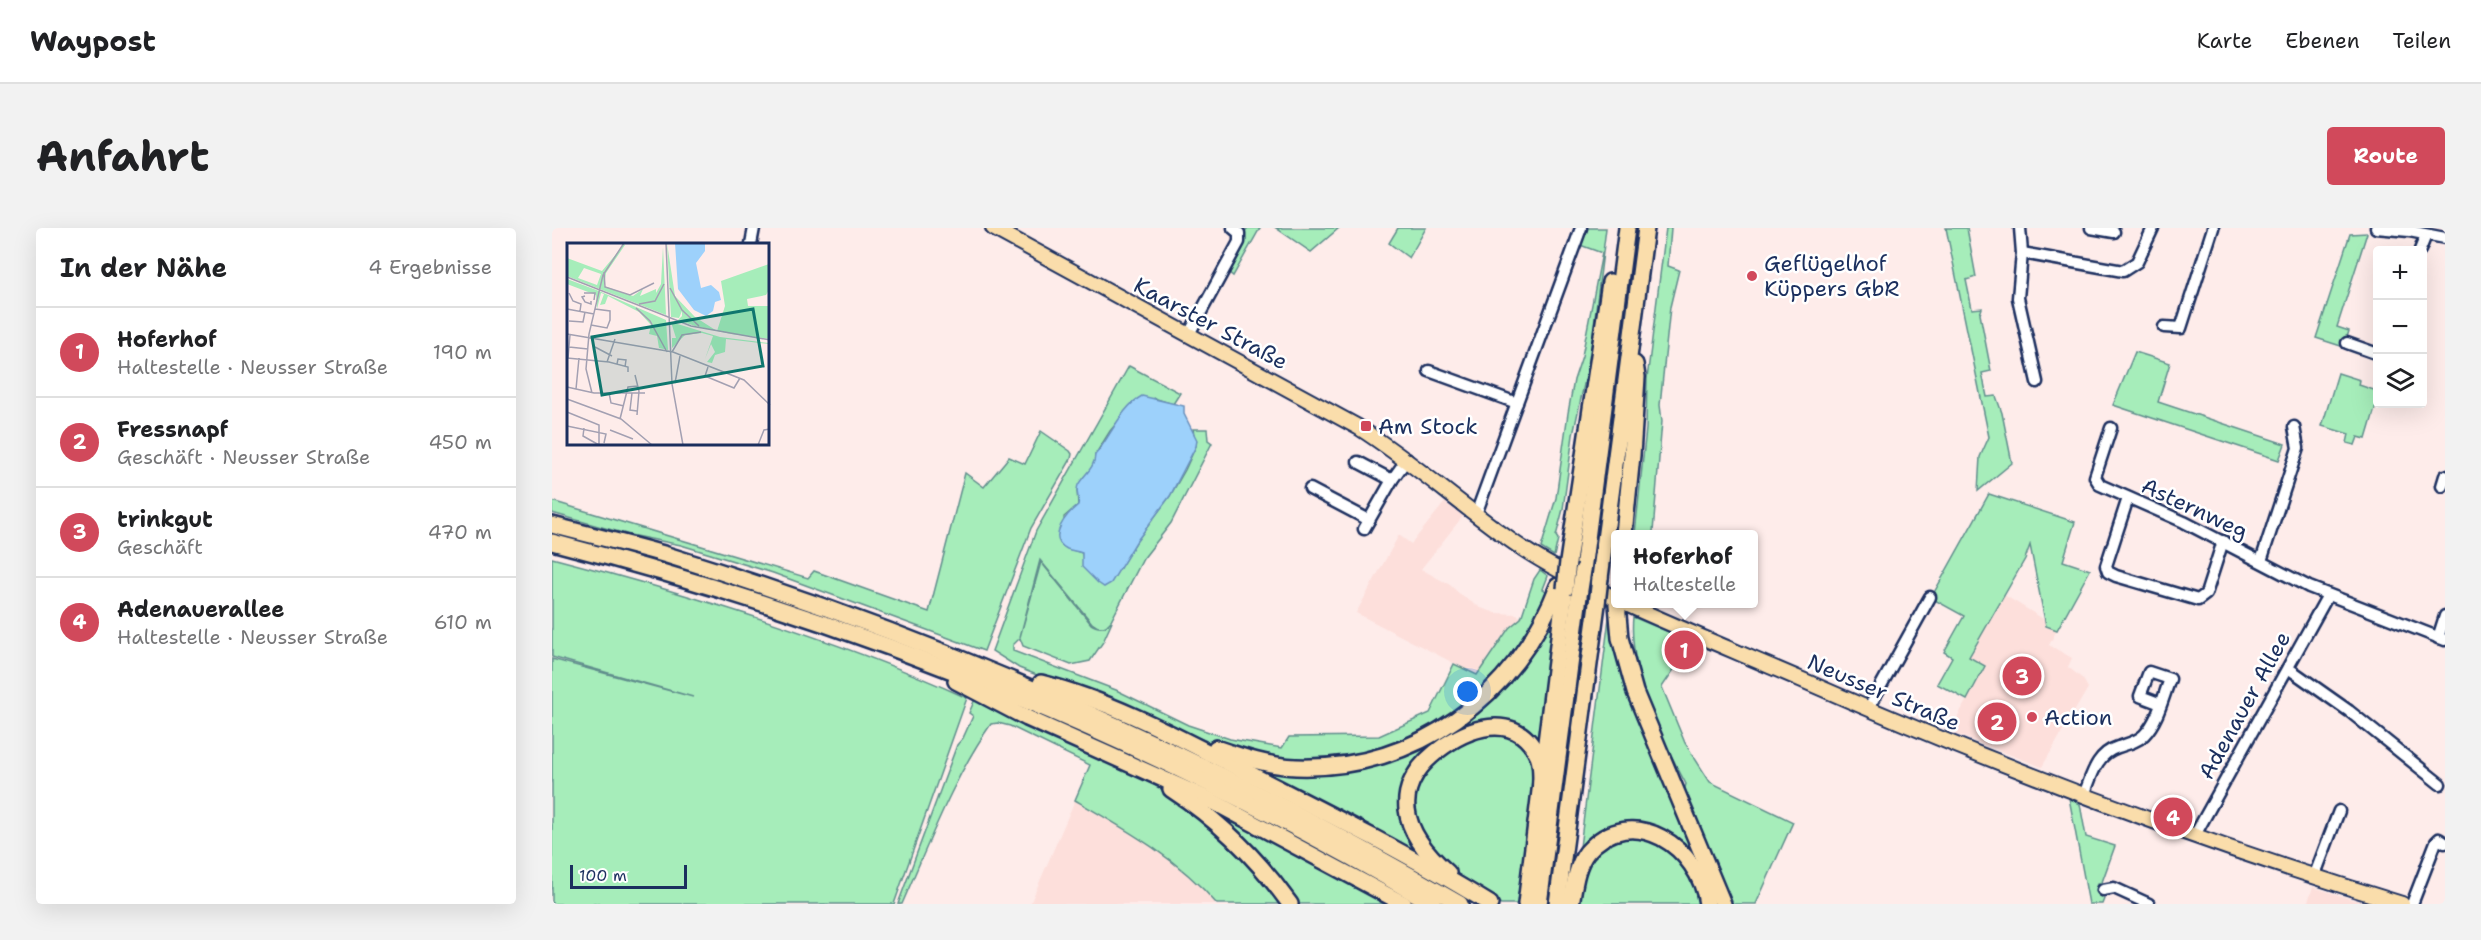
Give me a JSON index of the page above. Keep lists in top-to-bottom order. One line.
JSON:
{"streets":{"main road":["Kaarster Straße","Neusser Straße"],"street":["Asternweg","Adenauer Allee"]},"crossings":[["Kaarster Straße","Neusser Straße"],["Asternweg","Adenauer Allee"],["Neusser Straße","Adenauer Allee"]],"places":{"other":["Geflügelhof Küppers GbR","Action"],"transit":["Am Stock"]},"scale_bar":"100 m","page":{"header":"Waypost","nav":["Karte","Ebenen","Teilen"],"buttons":"Route","title":"Anfahrt","heading":["In der Nähe","4 Ergebnisse"],"map_buttons":["+","−"],"list":[{"mark":"1","name":"Hoferhof","note":"Haltestelle · Neusser Straße","value":"190 m"},{"mark":"2","name":"Fressnapf","note":"Geschäft · Neusser Straße","value":"450 m"},{"mark":"3","name":"trinkgut","note":"Geschäft","value":"470 m"},{"mark":"4","name":"Adenauerallee","note":"Haltestelle · Neusser Straße","value":"610 m"}],"popup":["Hoferhof","Haltestelle"],"pins":["1","3","2","4"],"scale":"100 m"}}
